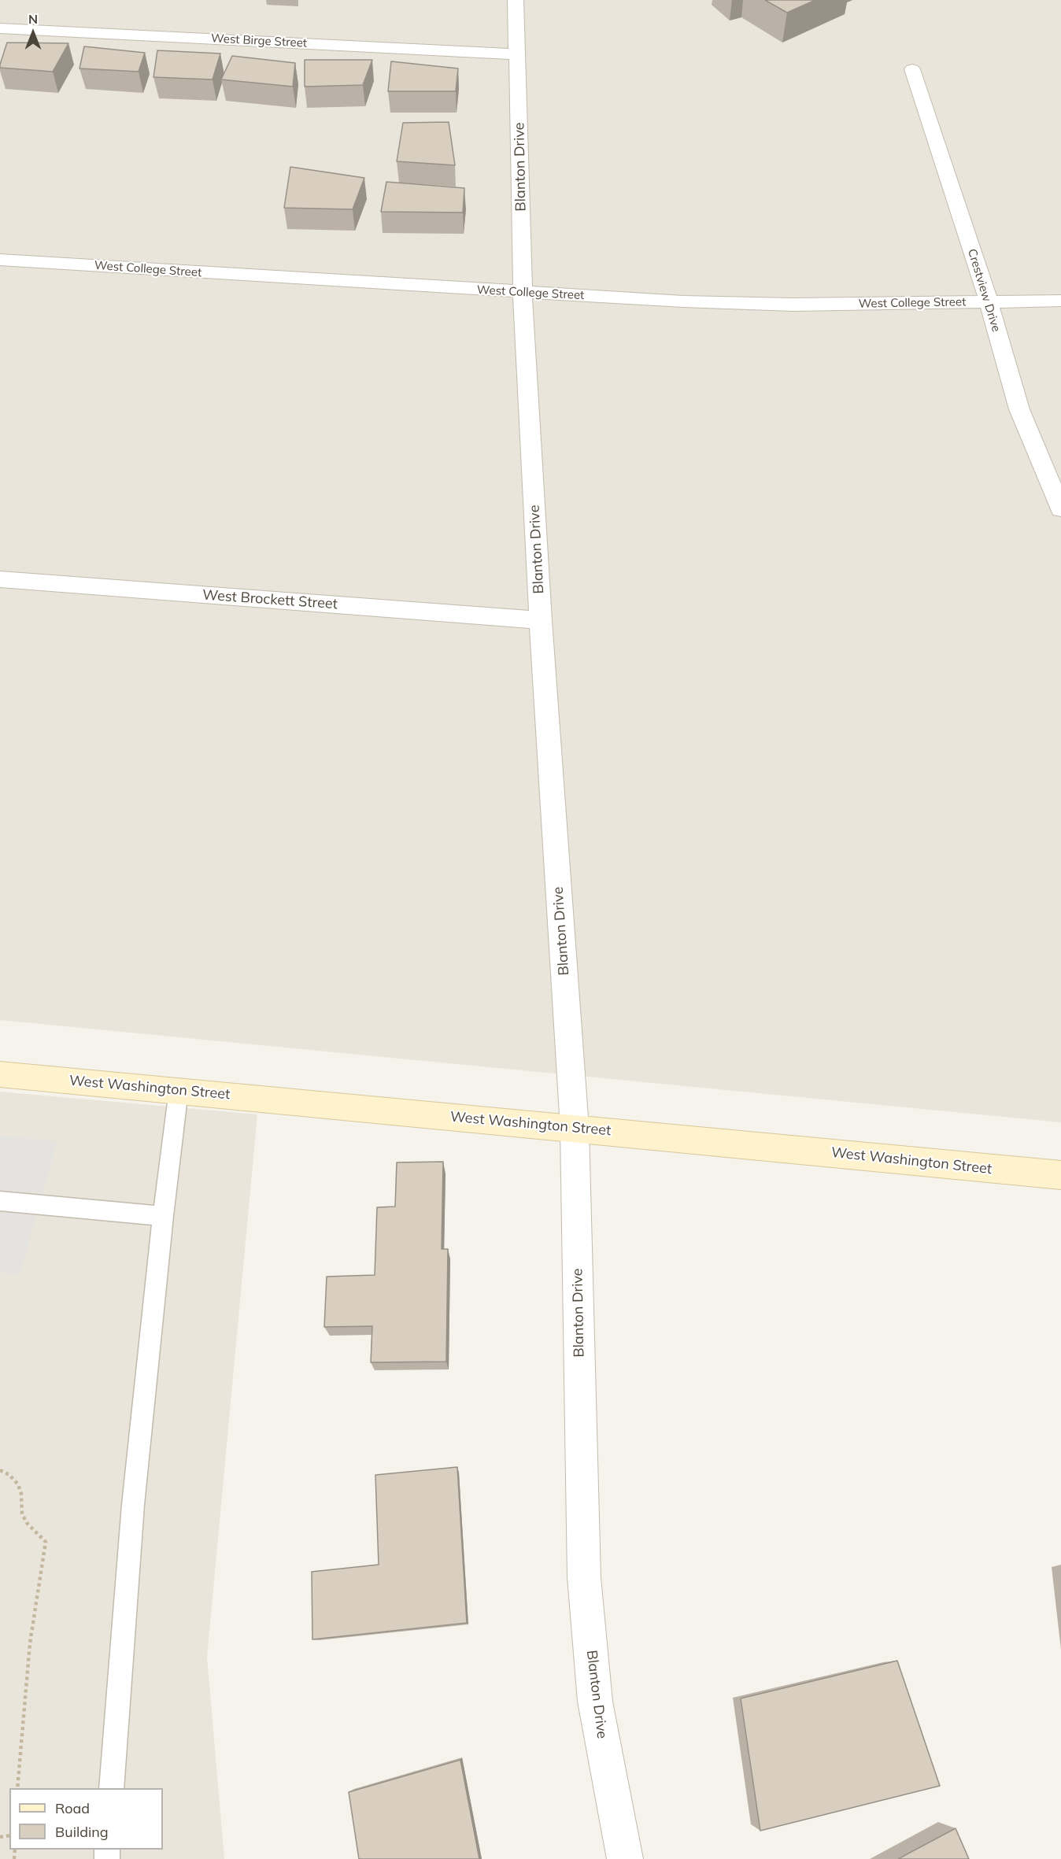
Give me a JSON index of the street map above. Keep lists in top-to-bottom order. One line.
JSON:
{"streets":{"street":["West Birge Street","Blanton Drive","West College Street","Crestview Drive","West Brockett Street","West Washington Street"]},"crossings":[["West Birge Street","Blanton Drive"],["Blanton Drive","West College Street"],["Blanton Drive","West Brockett Street"],["Blanton Drive","West Washington Street"],["West College Street","Crestview Drive"]],"legend":["Road","Building"],"north":"top"}
